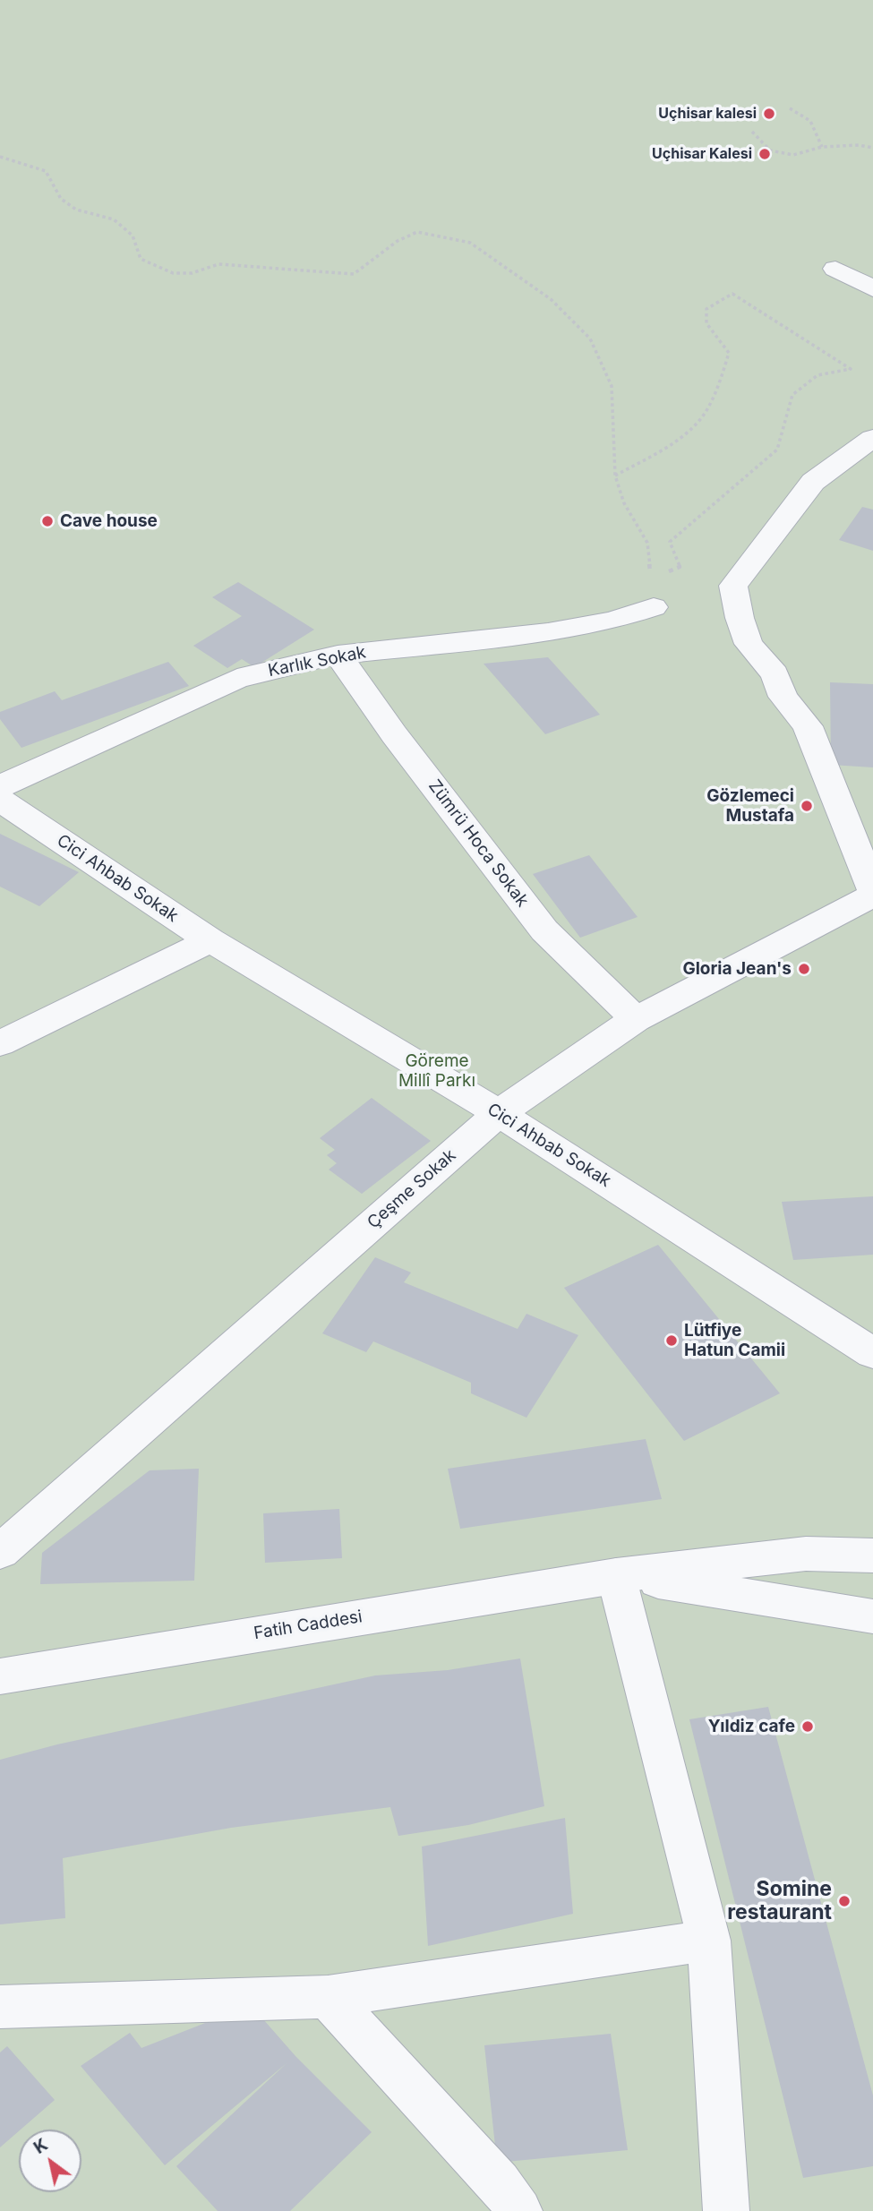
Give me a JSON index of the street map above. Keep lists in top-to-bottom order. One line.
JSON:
{"streets":{"street":["Karlık Sokak","Zümrü Hoca Sokak","Cici Ahbab Sokak","Çeşme Sokak","Fatih Caddesi"]},"crossings":[["Karlık Sokak","Zümrü Hoca Sokak"],["Zümrü Hoca Sokak","Çeşme Sokak"],["Cici Ahbab Sokak","Çeşme Sokak"]],"parks":["Göreme Millî Parkı"],"places":["Uçhisar kalesi","Uçhisar Kalesi","Cave house","Gözlemeci Mustafa","Gloria Jean's","Lütfiye Hatun Camii","Yıldiz cafe","Somine restaurant"],"north":"top left"}
